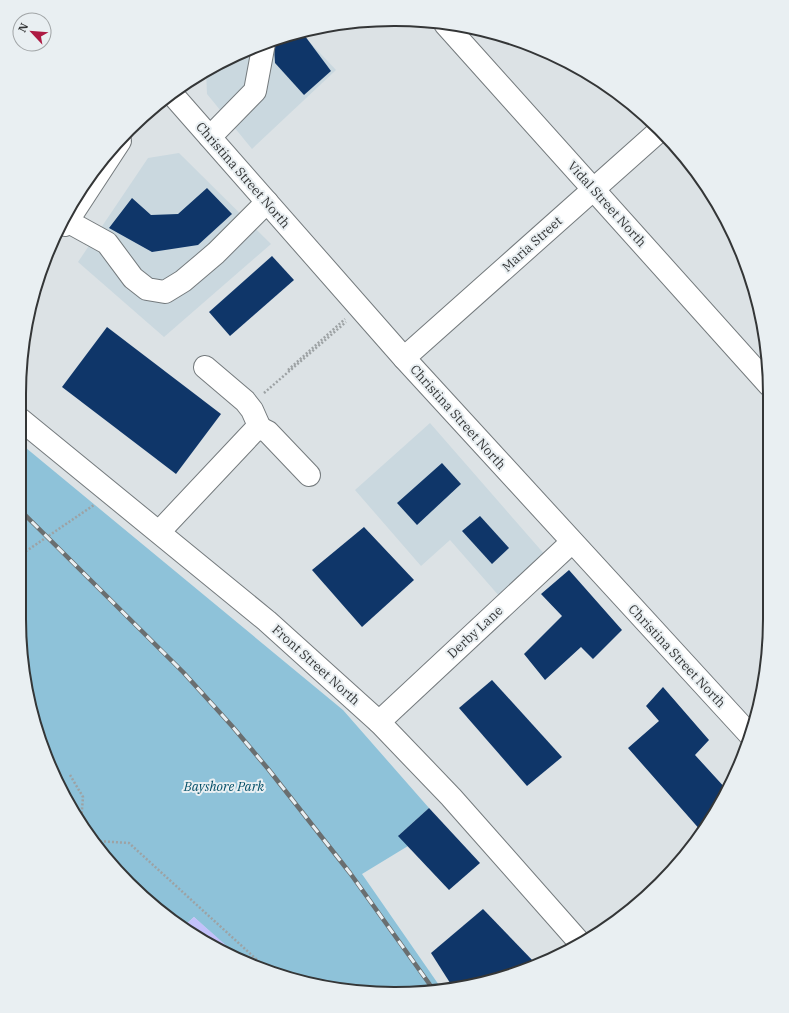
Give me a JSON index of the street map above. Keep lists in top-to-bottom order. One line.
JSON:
{"streets":{"street":["Christina Street North","Vidal Street North","Maria Street","Derby Lane","Front Street North"]},"crossings":[["Christina Street North","Maria Street"],["Christina Street North","Derby Lane"],["Vidal Street North","Maria Street"],["Derby Lane","Front Street North"]],"parks":["Bayshore Park"],"north":"top left"}
